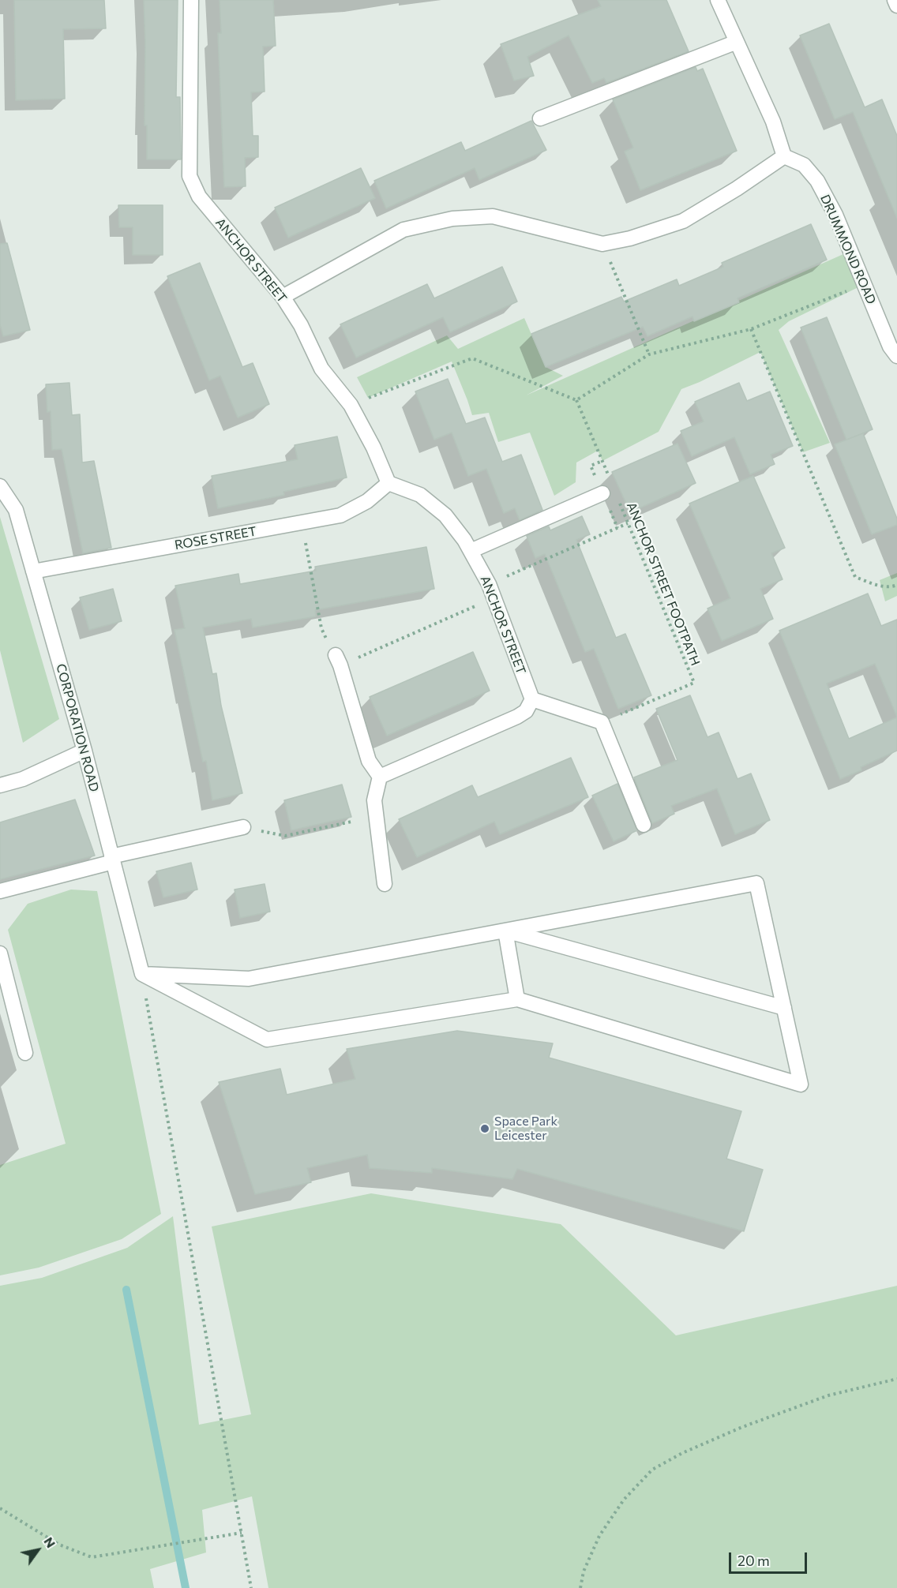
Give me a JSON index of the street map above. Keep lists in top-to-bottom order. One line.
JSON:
{"streets":{"street":["DRUMMOND ROAD","ANCHOR STREET","ROSE STREET","CORPORATION ROAD"],"path":["ANCHOR STREET FOOTPATH"]},"crossings":[["ANCHOR STREET","ROSE STREET"],["ROSE STREET","CORPORATION ROAD"]],"places":["Space Park Leicester"],"scale_bar":"20 m","north":"top right"}
